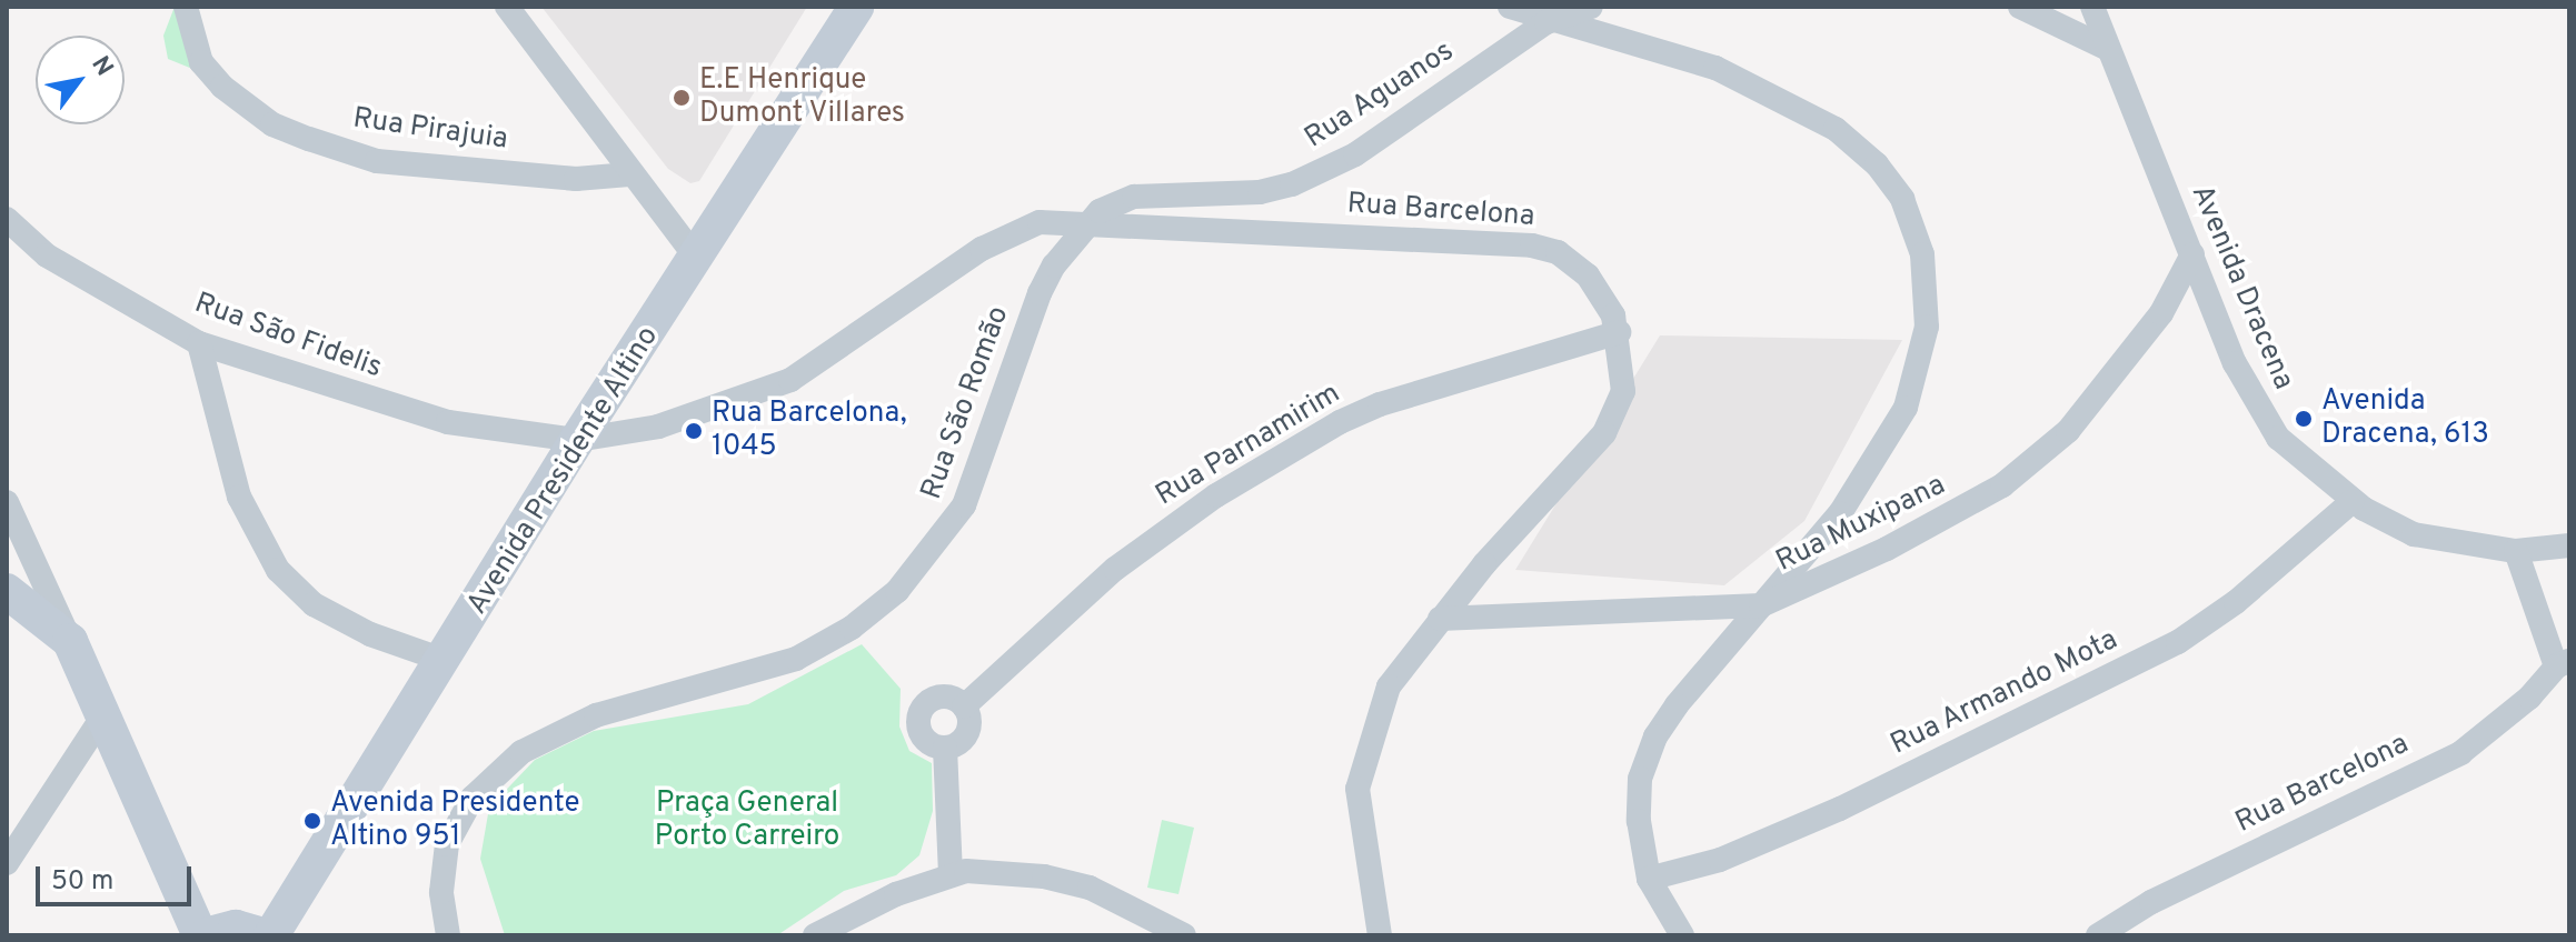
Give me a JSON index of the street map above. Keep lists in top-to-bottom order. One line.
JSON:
{"streets":{"main road":["Avenida Presidente Altino"],"street":["Rua Aguanos","Rua Pirajuia","Rua Barcelona","Avenida Dracena","Rua São Fidelis","Rua São Romão","Rua Parnamirim","Rua Muxipana","Rua Armando Mota"]},"crossings":[["Rua Aguanos","Rua Barcelona"],["Rua Aguanos","Rua São Romão"],["Rua Barcelona","Rua São Fidelis"],["Rua Barcelona","Rua São Romão"],["Rua Barcelona","Rua Parnamirim"],["Rua Barcelona","Avenida Presidente Altino"],["Rua Barcelona","Rua Muxipana"],["Avenida Dracena","Rua Muxipana"],["Avenida Dracena","Rua Armando Mota"],["Rua São Fidelis","Avenida Presidente Altino"]],"parks":["Praça General Porto Carreiro"],"places":["E.E Henrique Dumont Villares","Avenida Dracena, 613","Rua Barcelona, 1045","Avenida Presidente Altino 951"],"scale_bar":"50 m","north":"top right"}
